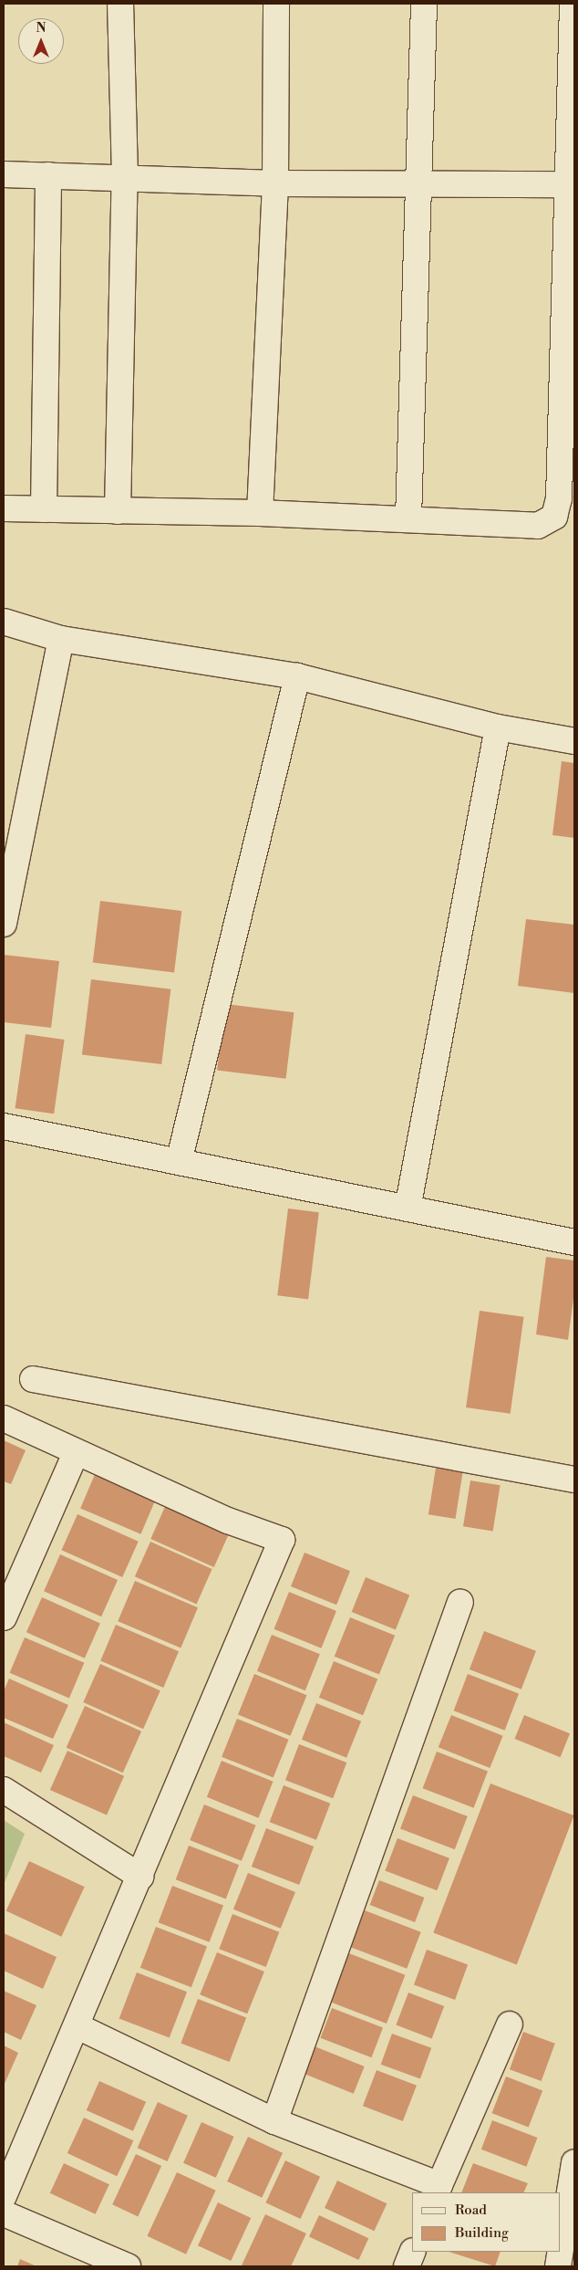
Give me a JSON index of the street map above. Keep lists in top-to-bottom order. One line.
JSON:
{"legend":["Road","Building"],"north":"top"}
